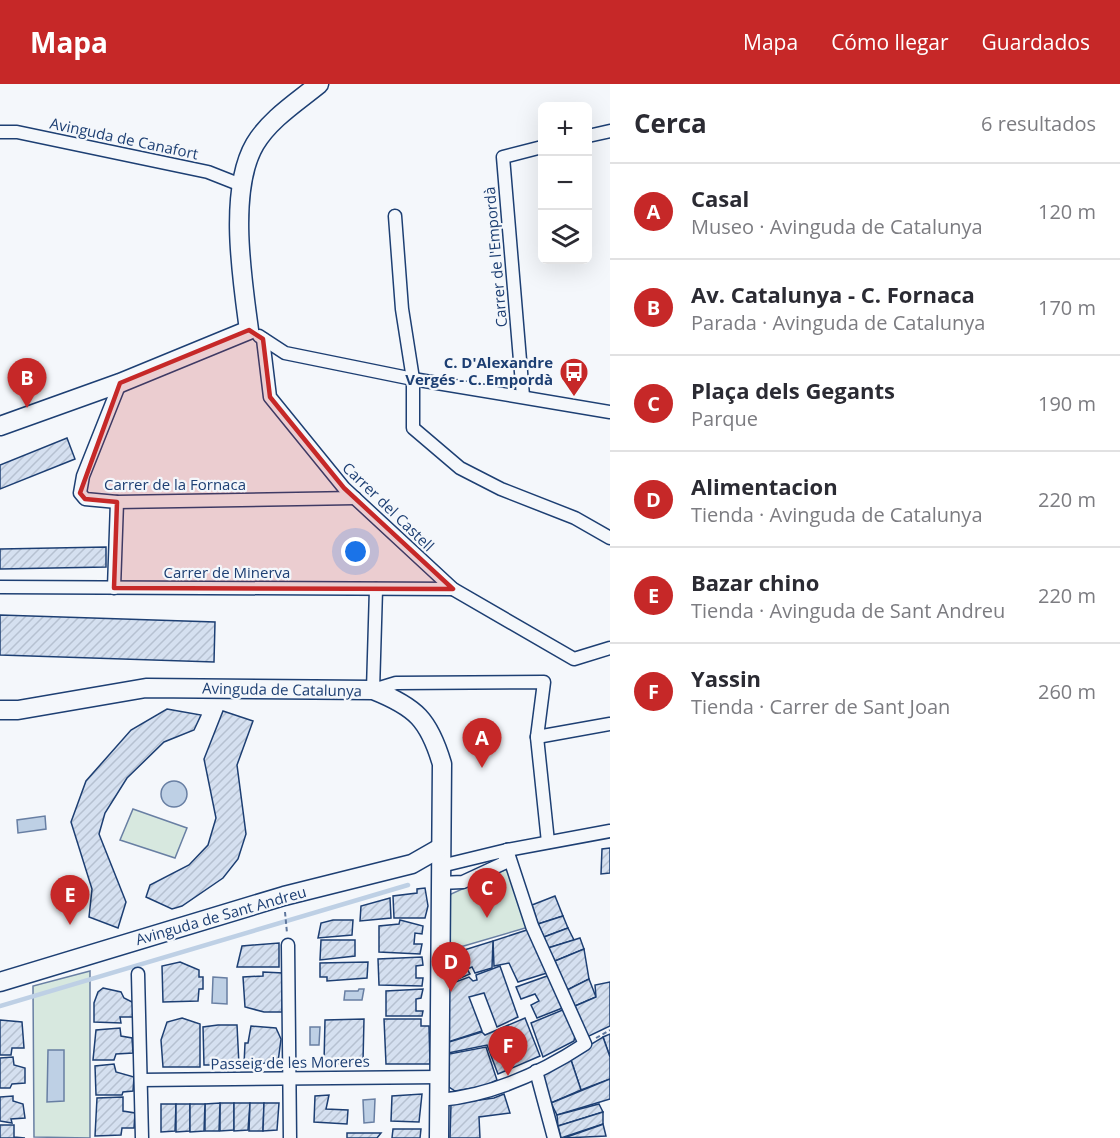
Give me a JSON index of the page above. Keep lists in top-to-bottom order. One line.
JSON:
{"streets":{"street":["Avinguda de Canafort","Carrer de l'Empordà","Carrer de la Fornaca","Carrer del Castell","Carrer de Minerva","Avinguda de Catalunya","Avinguda de Sant Andreu","Passeig de les Moreres"]},"crossings":[["Carrer de la Fornaca","Carrer del Castell"],["Carrer del Castell","Carrer de Minerva"],["Avinguda de Catalunya","Avinguda de Sant Andreu"],["Avinguda de Catalunya","Passeig de les Moreres"]],"places":{"bus stop":["C. D'Alexandre Vergés - C. Empordà"]},"page":{"header":"Mapa","nav":["Mapa","Cómo llegar","Guardados"],"heading":["Cerca","6 resultados"],"map_buttons":["+","−"],"list":[{"mark":"A","name":"Casal","note":"Museo · Avinguda de Catalunya","value":"120 m"},{"mark":"B","name":"Av. Catalunya - C. Fornaca","note":"Parada · Avinguda de Catalunya","value":"170 m"},{"mark":"C","name":"Plaça dels Gegants","note":"Parque","value":"190 m"},{"mark":"D","name":"Alimentacion","note":"Tienda · Avinguda de Catalunya","value":"220 m"},{"mark":"E","name":"Bazar chino","note":"Tienda · Avinguda de Sant Andreu","value":"220 m"},{"mark":"F","name":"Yassin","note":"Tienda · Carrer de Sant Joan","value":"260 m"}],"pins":["B","A","C","E","D","F"]}}
